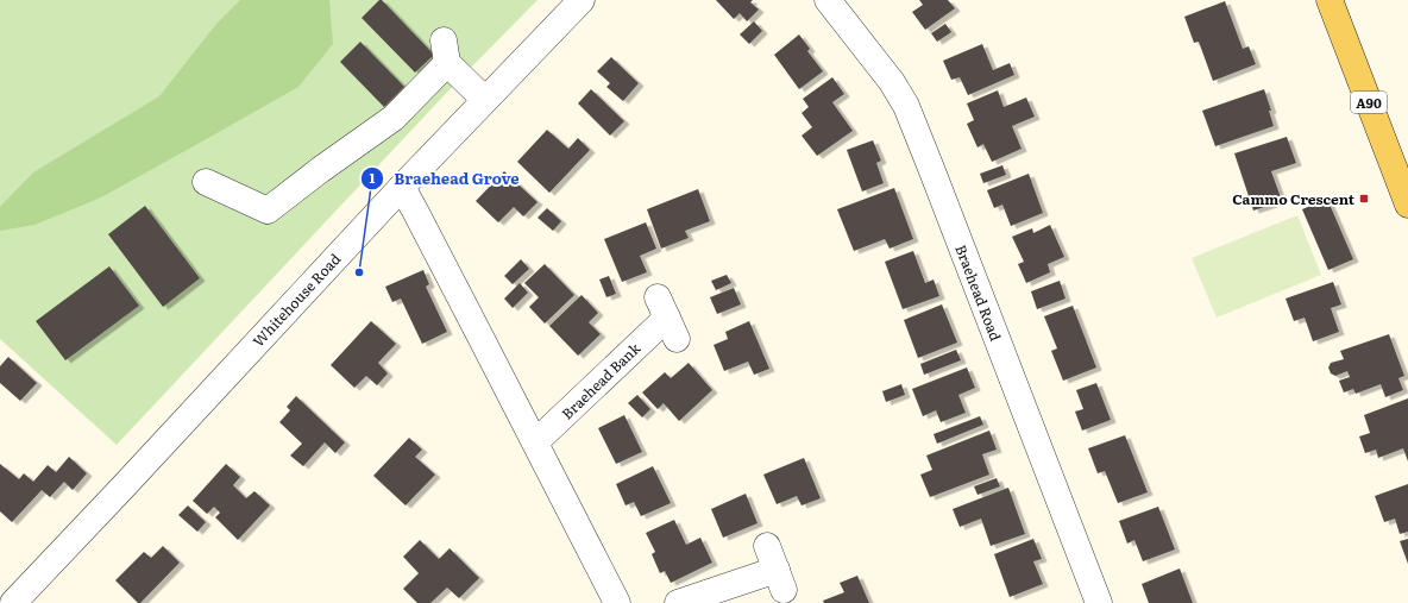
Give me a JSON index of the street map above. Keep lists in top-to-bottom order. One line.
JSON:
{"streets":{"main road":["A90"],"street":["Braehead Road","Whitehouse Road","Braehead Bank"]},"places":{"transit":["Cammo Crescent"],"other":["Braehead Grove"]}}
